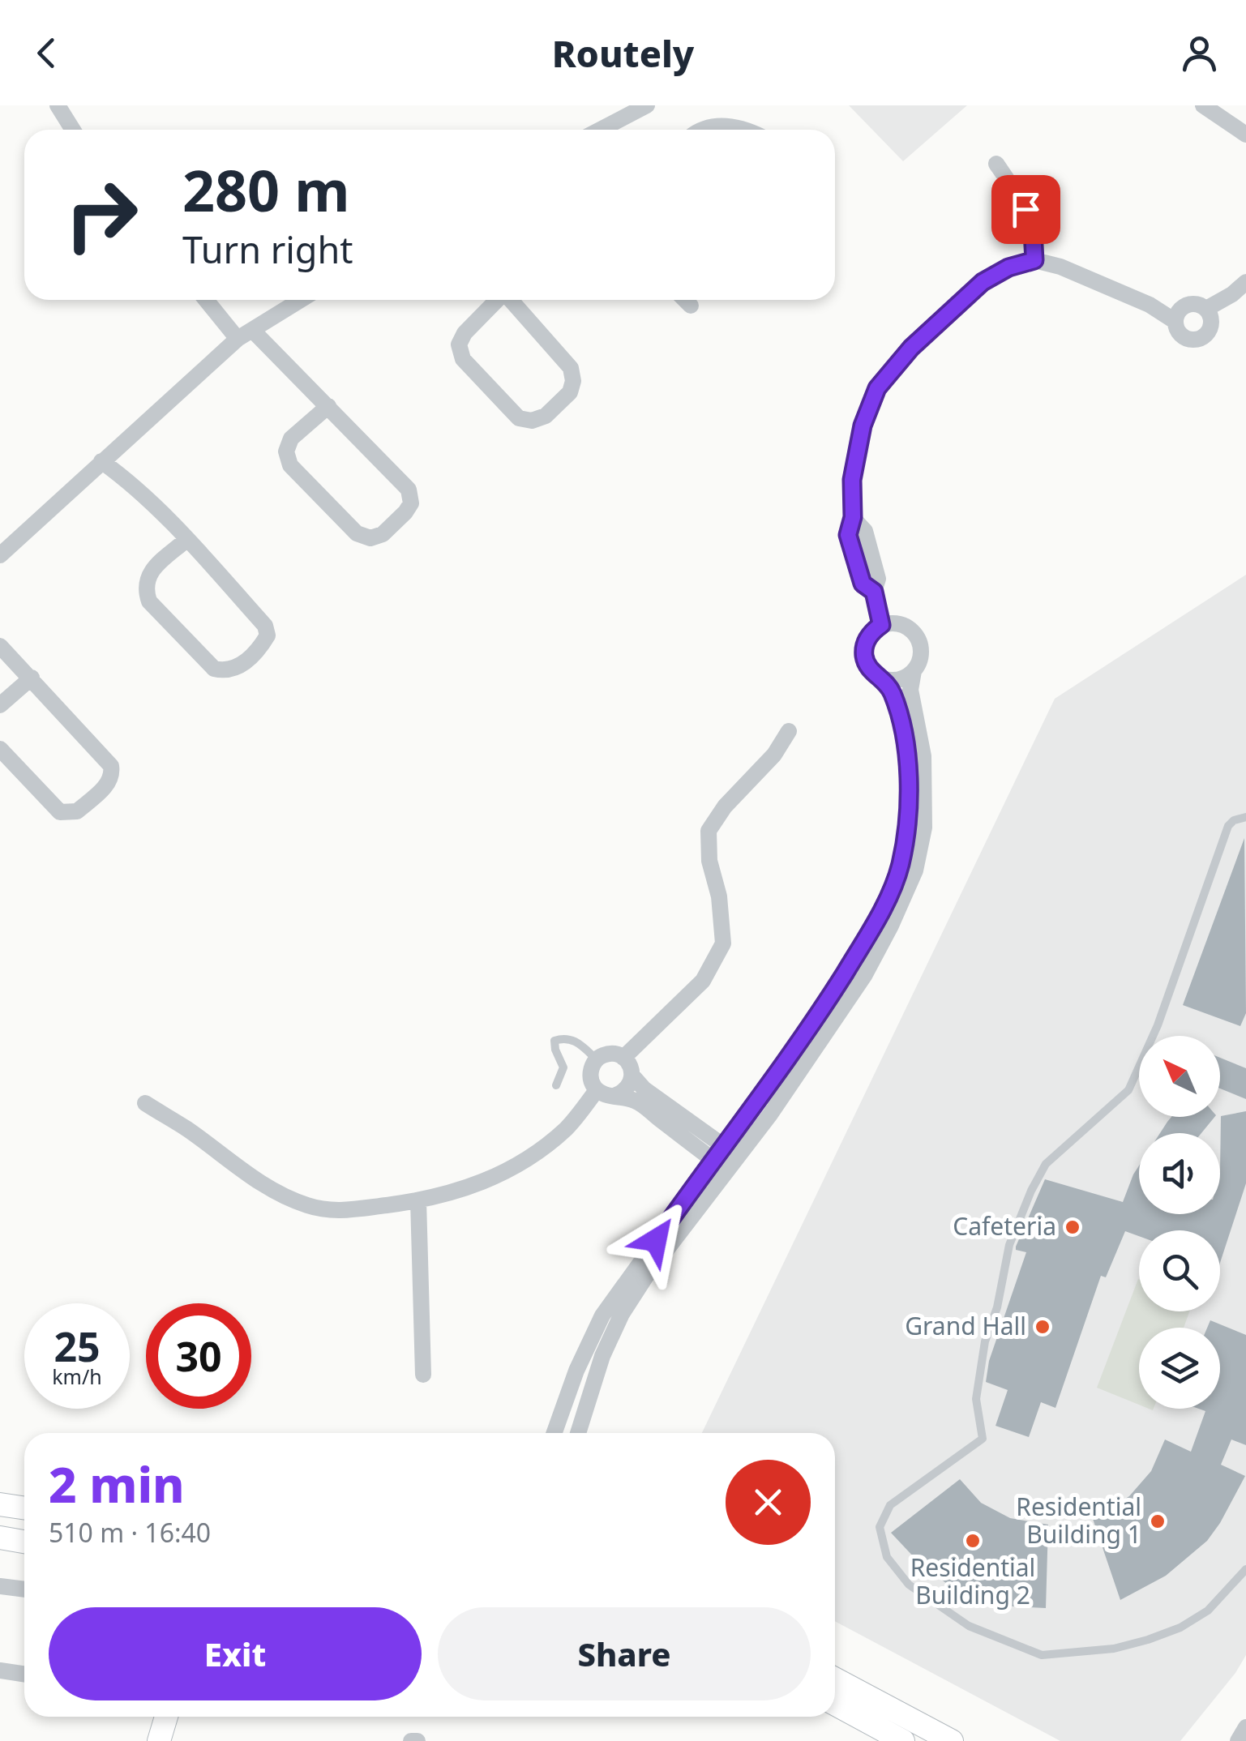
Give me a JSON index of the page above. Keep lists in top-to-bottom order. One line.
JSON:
{"places":["Cafeteria","Grand Hall","Residential Building 1","Residential Building 2"],"north":"top left","page":{"header":"Routely","turn":["280 m","Turn right"],"speed":"25 km/h","limit":"30","heading":["2 min","510 m · 16:40"],"buttons":["Exit","Share"]}}
